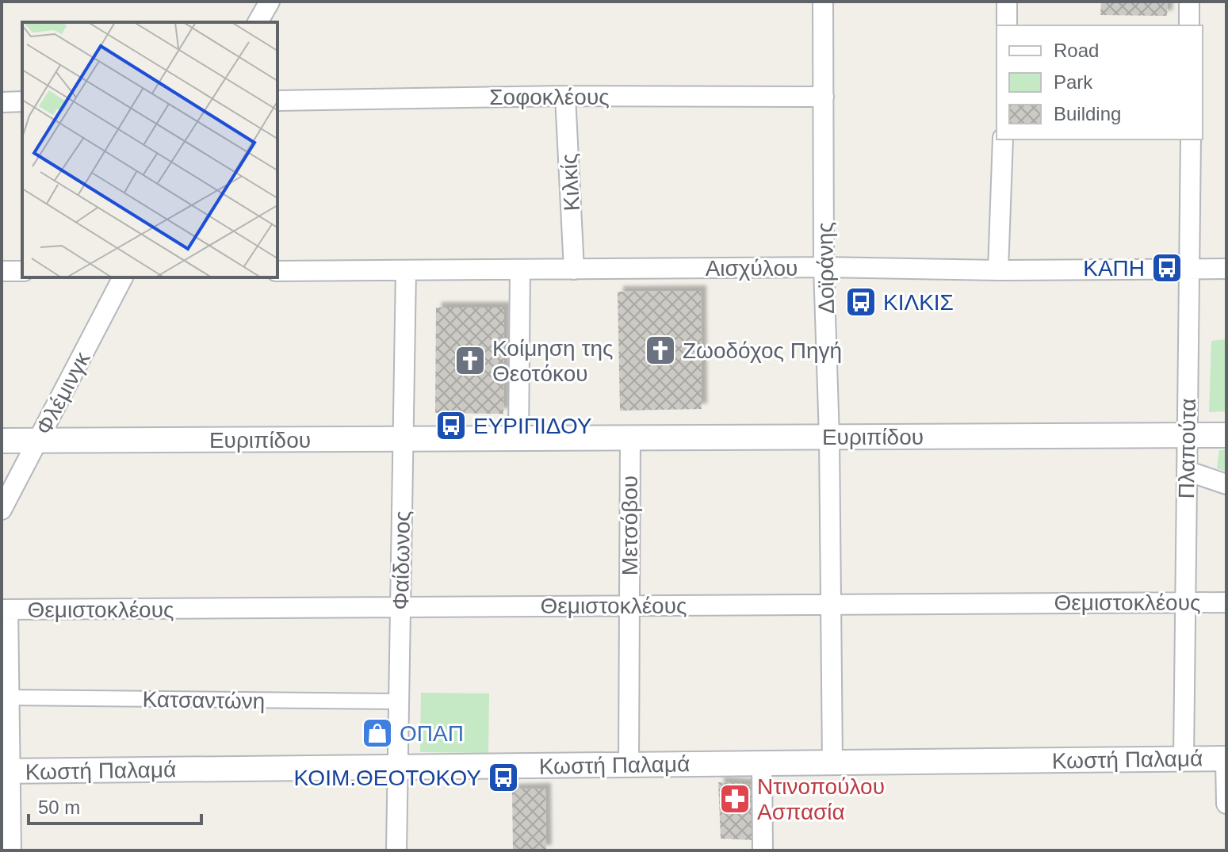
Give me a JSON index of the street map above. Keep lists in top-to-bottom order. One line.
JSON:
{"streets":{"street":["Σοφοκλέους","Κιλκίς","Αισχύλου","Δοϊράνης","Φλέμινγκ","Ευριπίδου","Πλαπούτα","Μετσόβου","Φαίδωνος","Θεμιστοκλέους","Κατσαντώνη","Κωστή Παλαμά"]},"crossings":[["Σοφοκλέους","Κιλκίς"],["Σοφοκλέους","Δοϊράνης"],["Κιλκίς","Αισχύλου"],["Αισχύλου","Δοϊράνης"],["Αισχύλου","Πλαπούτα"],["Αισχύλου","Φαίδωνος"],["Δοϊράνης","Ευριπίδου"],["Δοϊράνης","Θεμιστοκλέους"],["Δοϊράνης","Κωστή Παλαμά"],["Φλέμινγκ","Ευριπίδου"],["Ευριπίδου","Πλαπούτα"],["Ευριπίδου","Μετσόβου"],["Ευριπίδου","Φαίδωνος"],["Πλαπούτα","Θεμιστοκλέους"],["Πλαπούτα","Κωστή Παλαμά"],["Μετσόβου","Θεμιστοκλέους"],["Μετσόβου","Κωστή Παλαμά"],["Φαίδωνος","Θεμιστοκλέους"],["Φαίδωνος","Κατσαντώνη"],["Φαίδωνος","Κωστή Παλαμά"]],"places":{"bus stop":["ΚΑΠΗ","ΚΙΛΚΙΣ","ΕΥΡΙΠΙΔΟΥ","ΚΟΙΜ.ΘΕΟΤΟΚΟΥ"],"church":["Ζωοδόχος Πηγή","Κοίμηση της Θεοτόκου"],"shop":["ΟΠΑΠ"],"pharmacy":["Ντινοπούλου Ασπασία"]},"legend":["Road","Park","Building"],"scale_bar":"50 m"}
